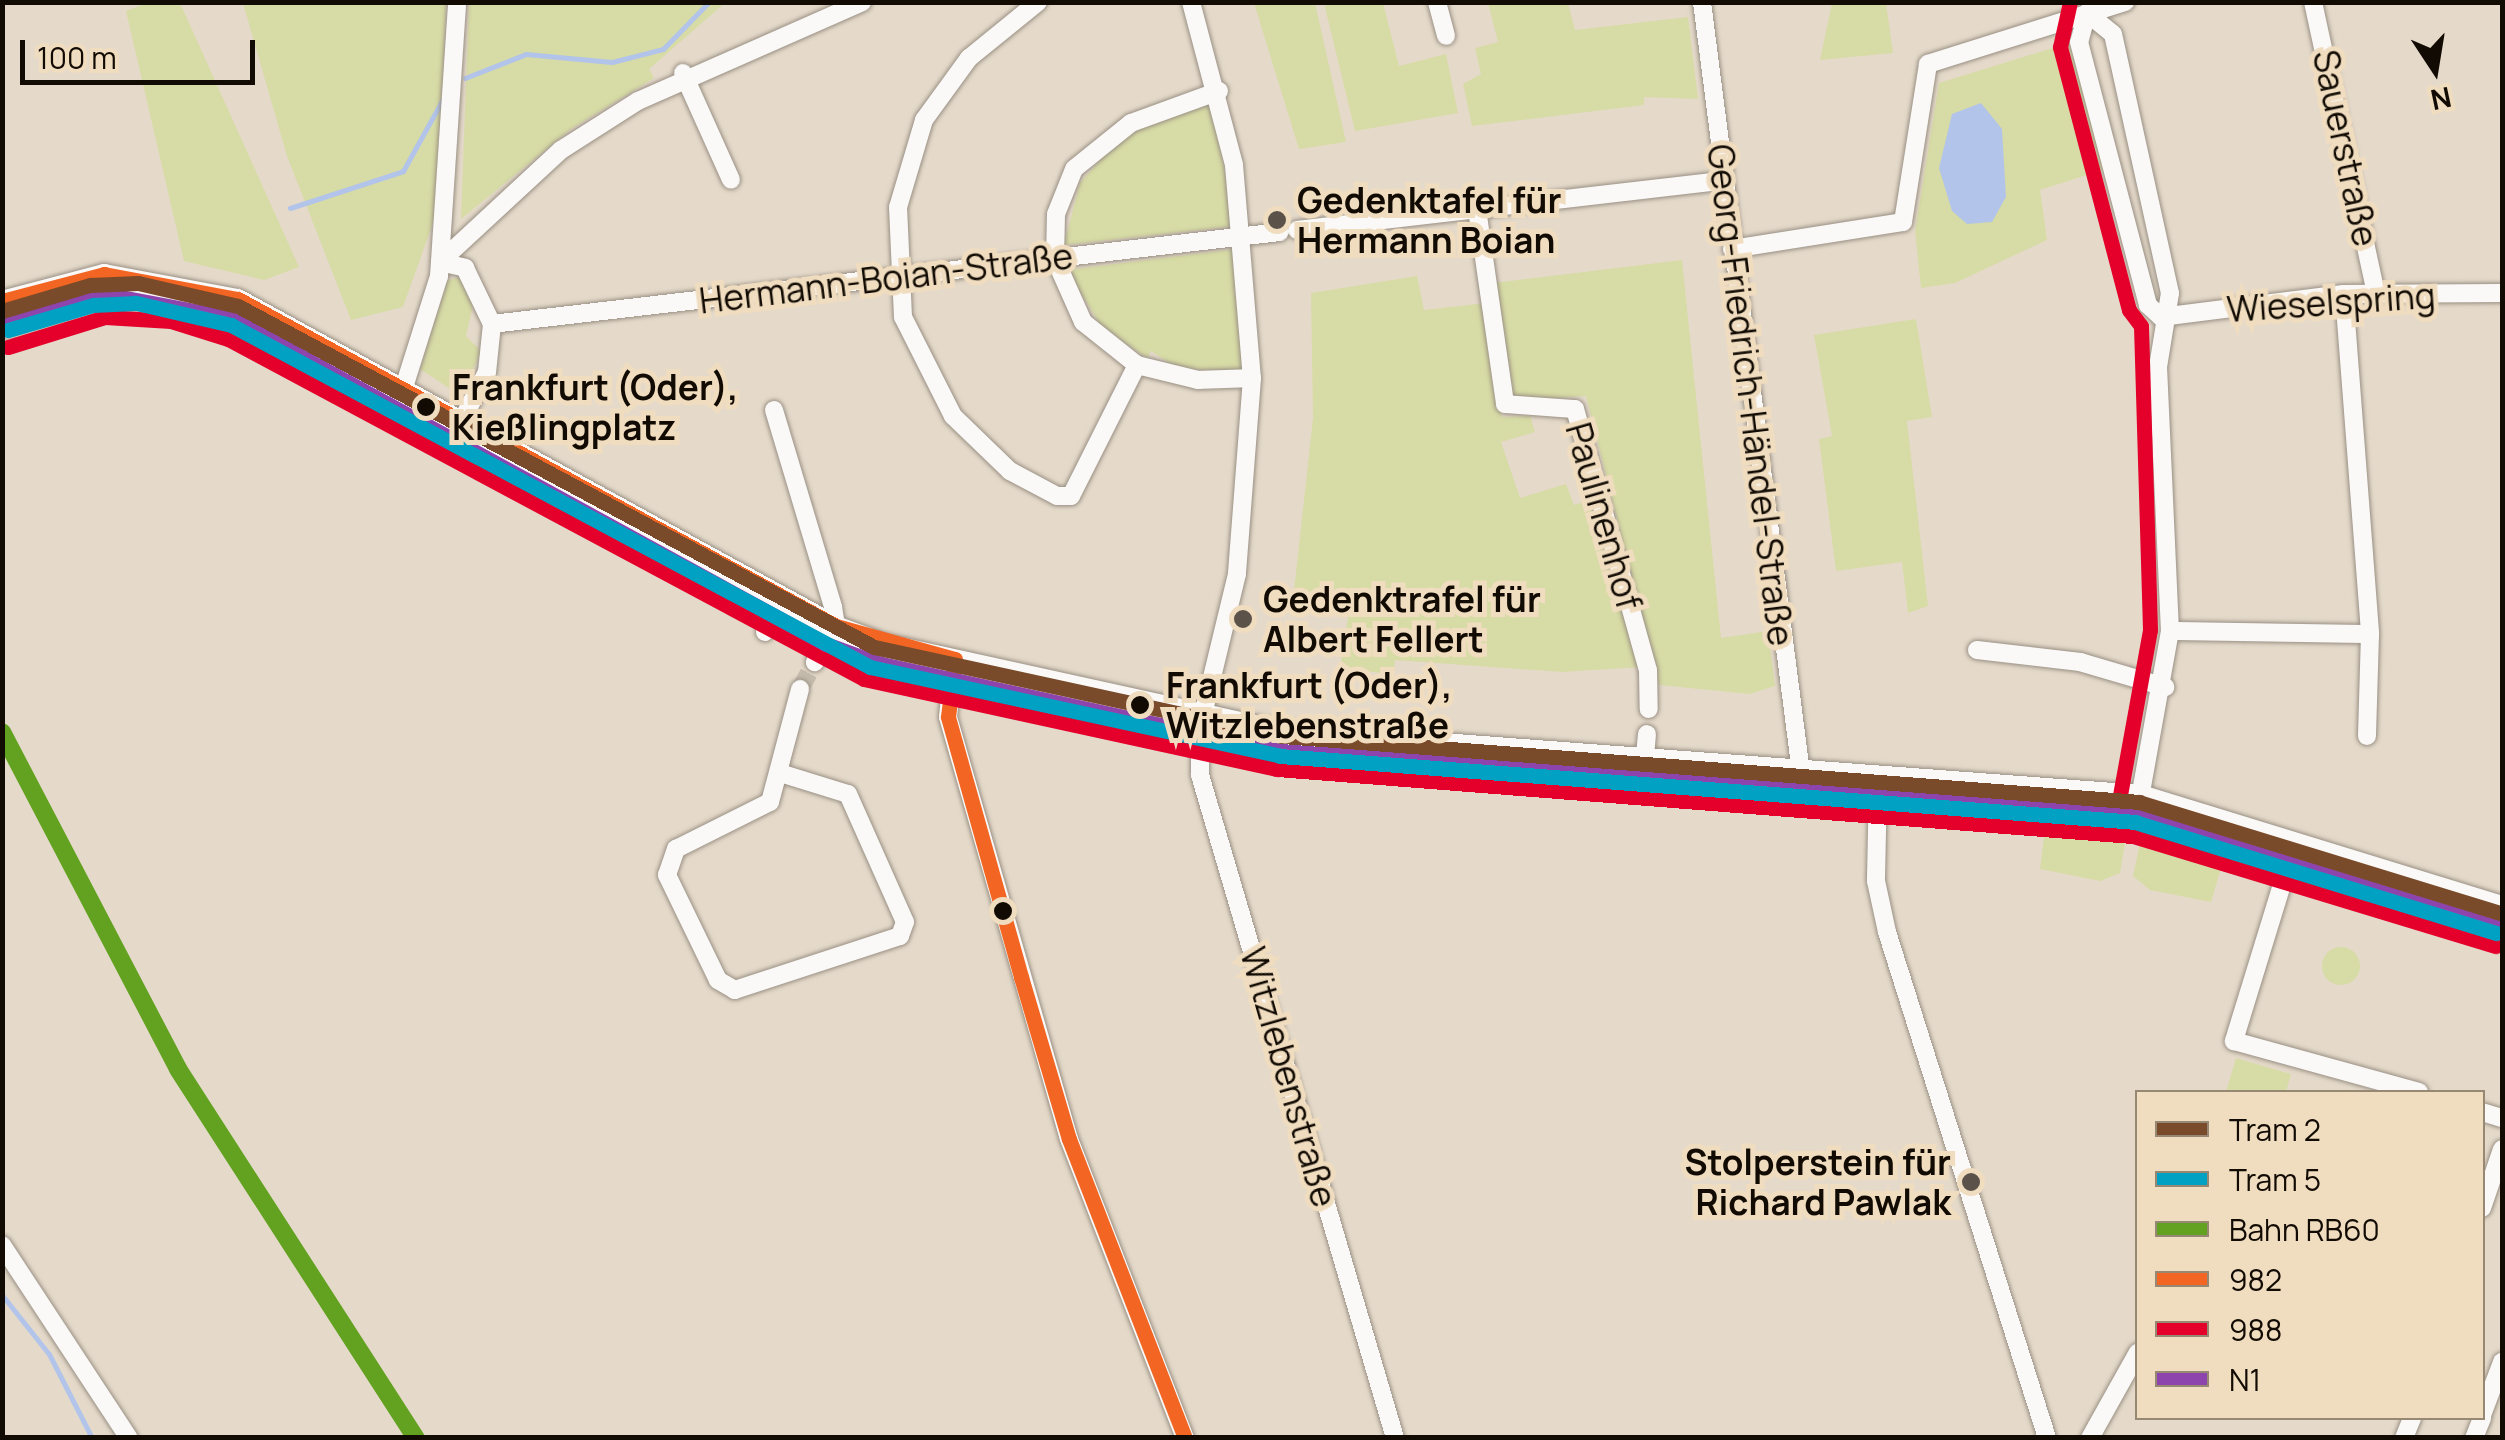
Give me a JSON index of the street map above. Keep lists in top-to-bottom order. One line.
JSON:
{"streets":{"street":["Sauerstraße","Hermann-Boian-Straße","Wieselspring","Georg-Friedrich-Händel-Straße","Paulinenhof","Witzlebenstraße"]},"crossings":[["Sauerstraße","Wieselspring"],["Hermann-Boian-Straße","Georg-Friedrich-Händel-Straße"],["Hermann-Boian-Straße","Paulinenhof"],["Hermann-Boian-Straße","Witzlebenstraße"]],"places":["Gedenktafel für Hermann Boian","Frankfurt (Oder), Kießlingplatz","Gedenktrafel für Albert Fellert","Frankfurt (Oder), Witzlebenstraße","Stolperstein für Richard Pawlak"],"lines":["transit line 988","transit line 982","tram line 2","transit line N1","tram line 5","rail line RB60"],"legend":["Tram 2","Tram 5","Bahn RB60","982","988","N1"],"scale_bar":"100 m","north":"bottom"}
